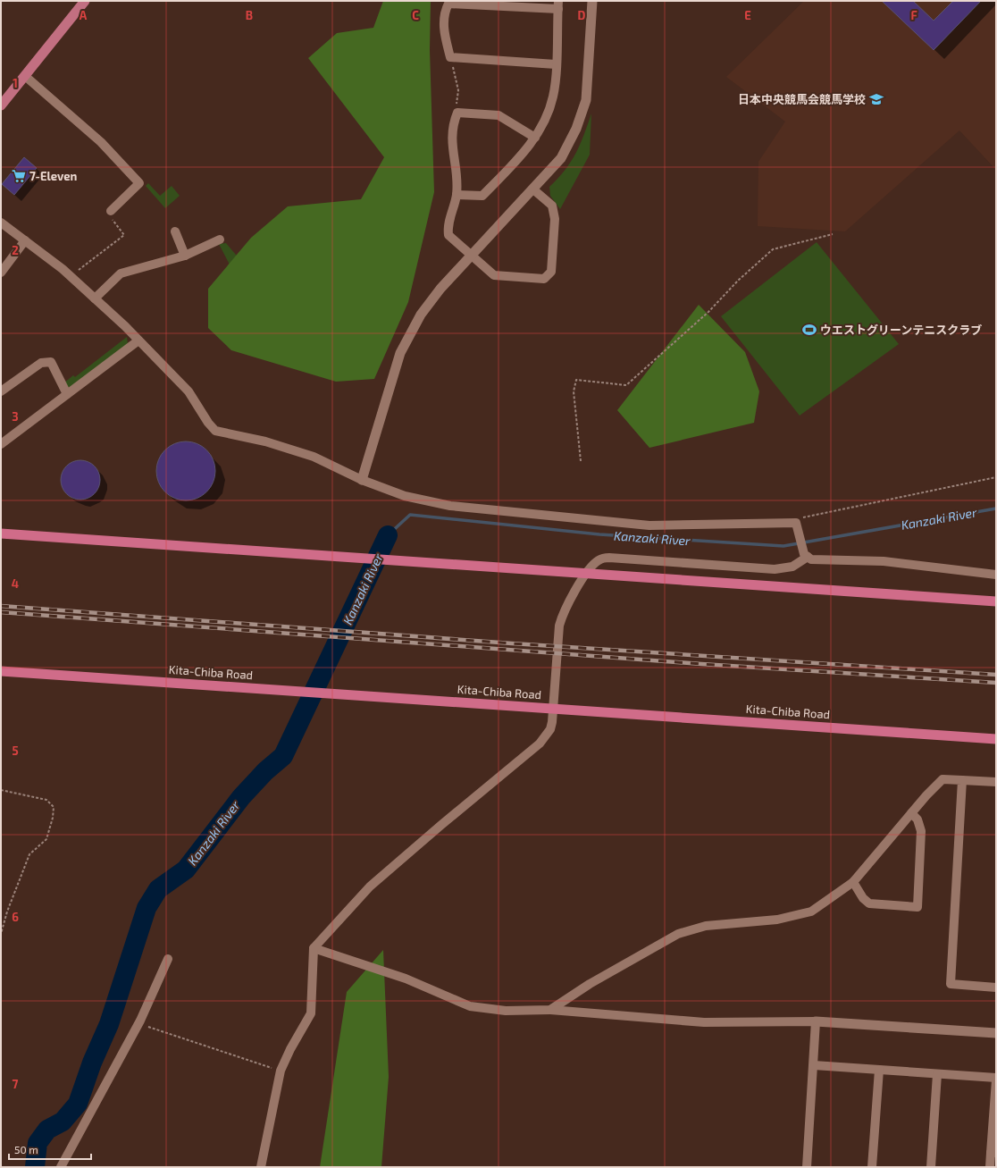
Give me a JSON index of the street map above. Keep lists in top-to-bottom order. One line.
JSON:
{"streets":{"highway":["Kita-Chiba Road"]},"water":["Kanzaki River"],"places":{"school or university":["日本中央競馬会競馬学校"],"supermarket":["7-Eleven"],"sports":["ウエストグリーンテニスクラブ"]},"scale_bar":"50 m","grid":{"columns":["A","B","C","D","E","F"],"rows":["1","2","3","4","5","6","7"]}}
